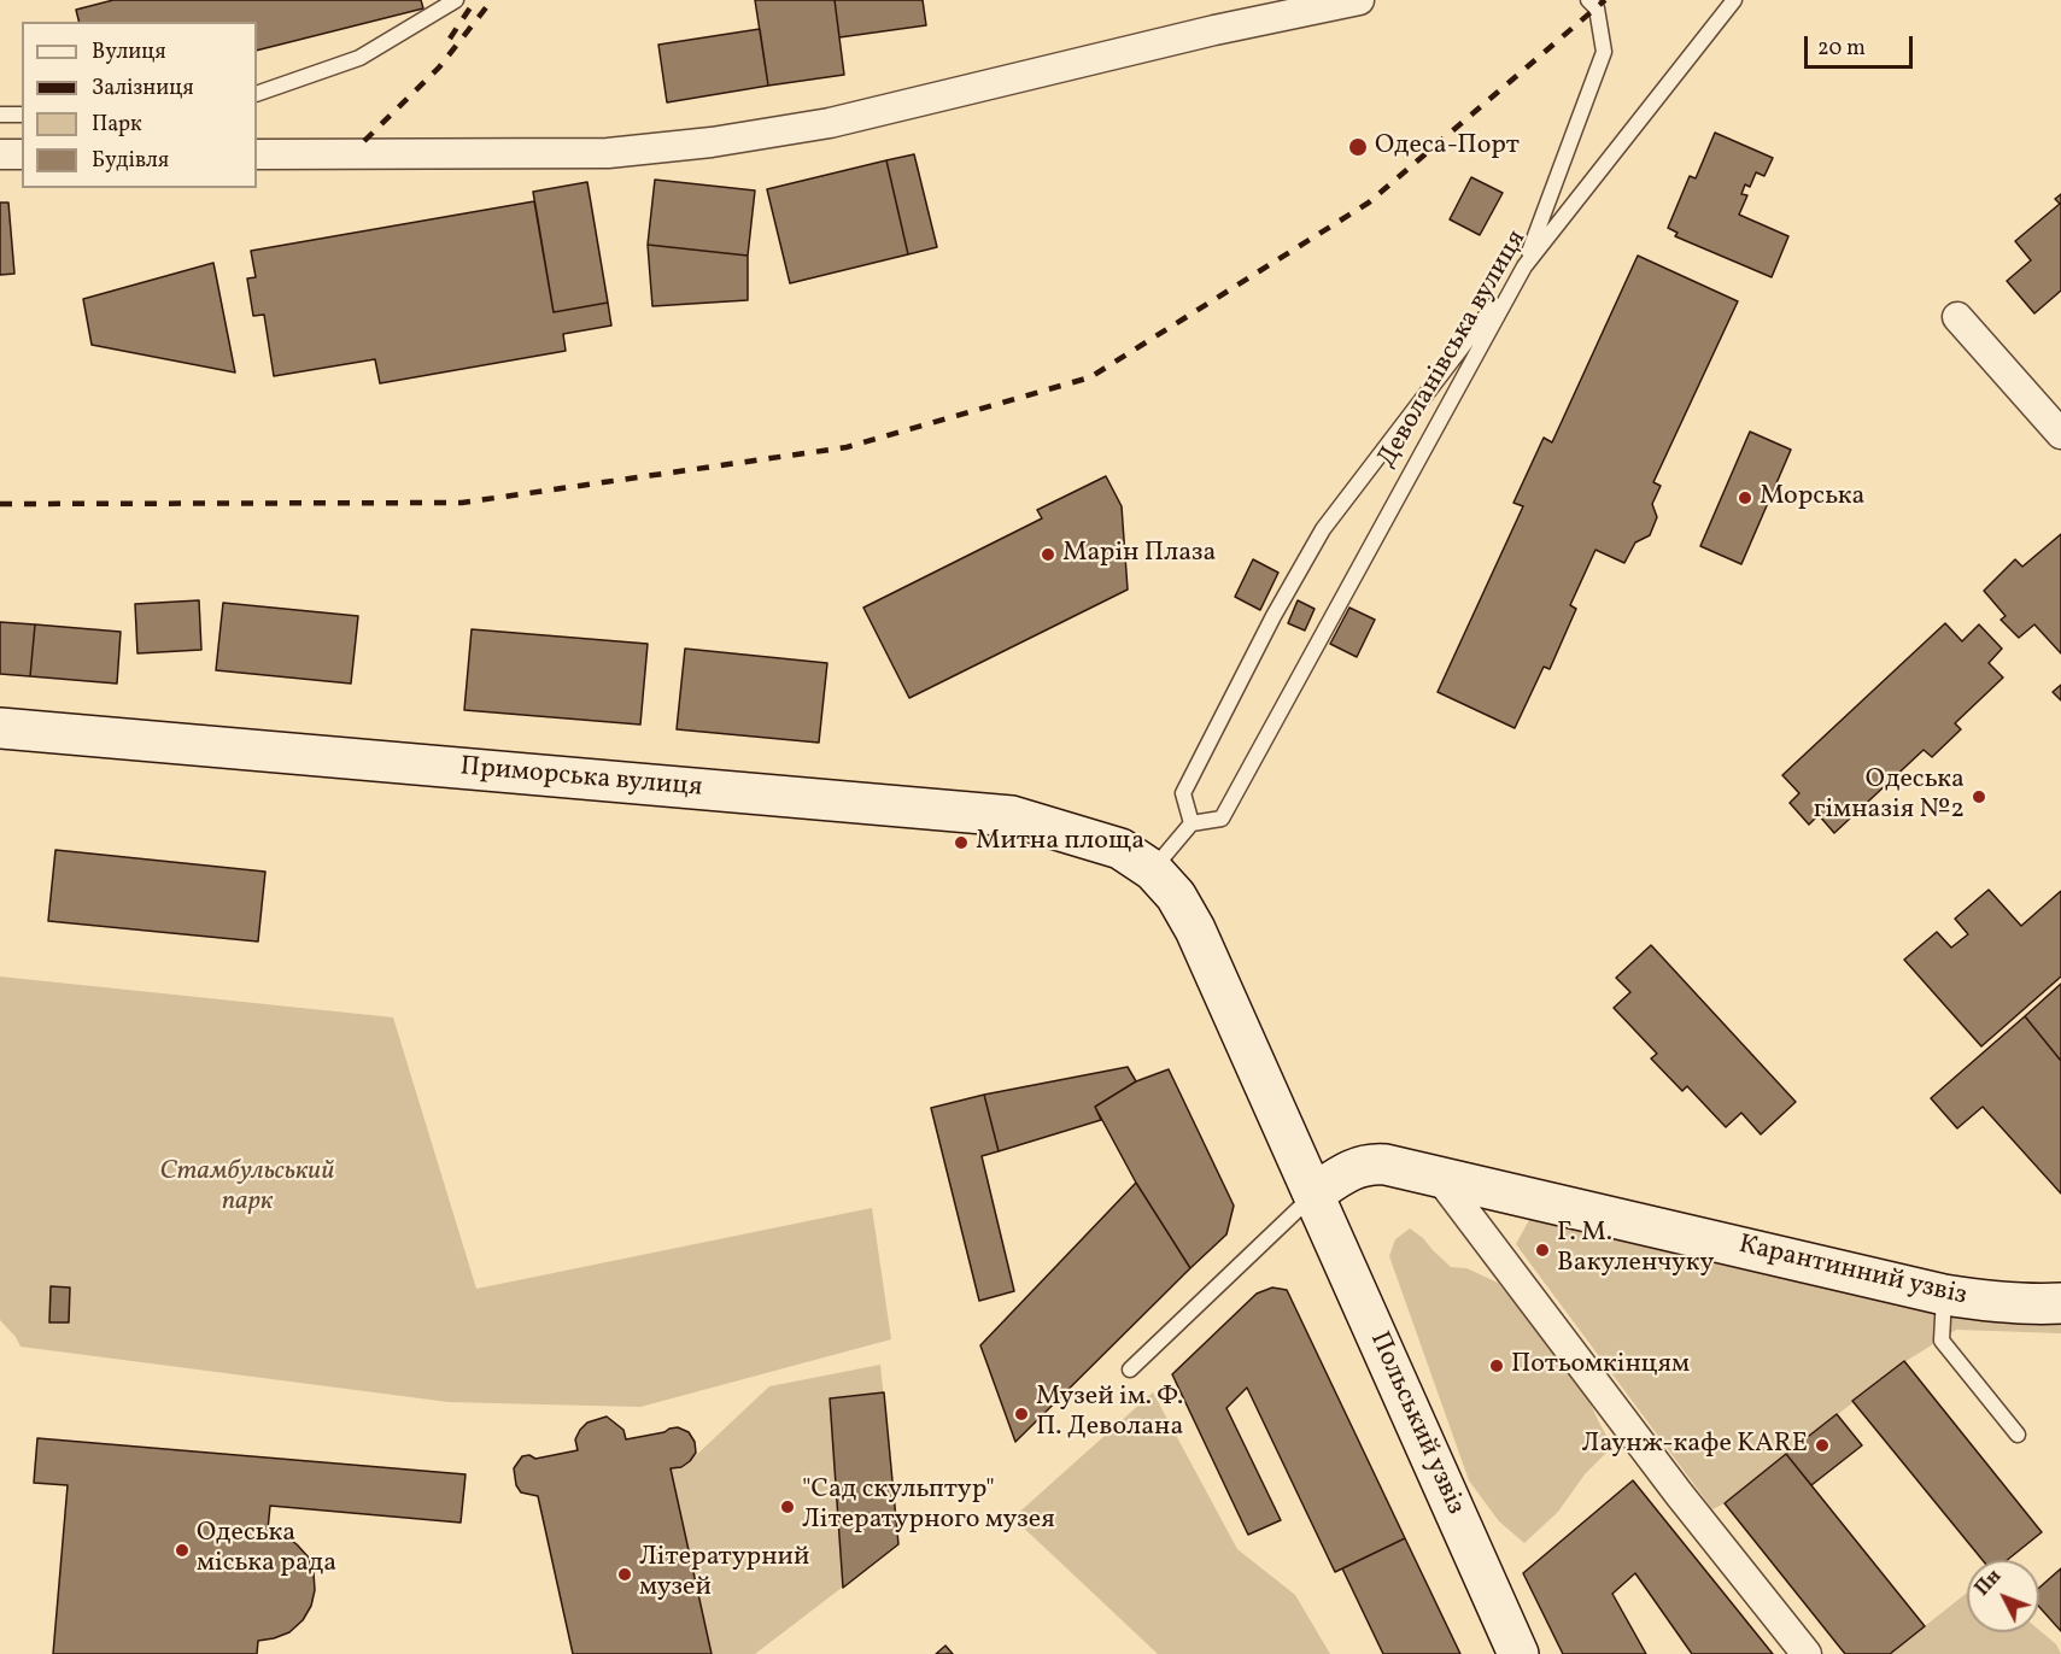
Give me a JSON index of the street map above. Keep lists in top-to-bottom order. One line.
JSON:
{"streets":{"main road":["Приморська вулиця","Карантинний узвіз","Польський узвіз"],"lane":["Деволанівська вулиця"]},"crossings":[["Карантинний узвіз","Польський узвіз"]],"parks":["Стамбульський парк"],"places":["Одеса-Порт","Морська","Марін Плаза","Одеська гімназія №2","Митна площа","Г. М. Вакуленчуку","Потьомкінцям","Музей ім. Ф. П. Деволана","Лаунж-кафе KARE","\"Сад скульптур\" Літературного музея","Одеська міська рада","Літературний музей"],"legend":["Вулиця","Залізниця","Парк","Будівля"],"scale_bar":"20 m","north":"top left"}
